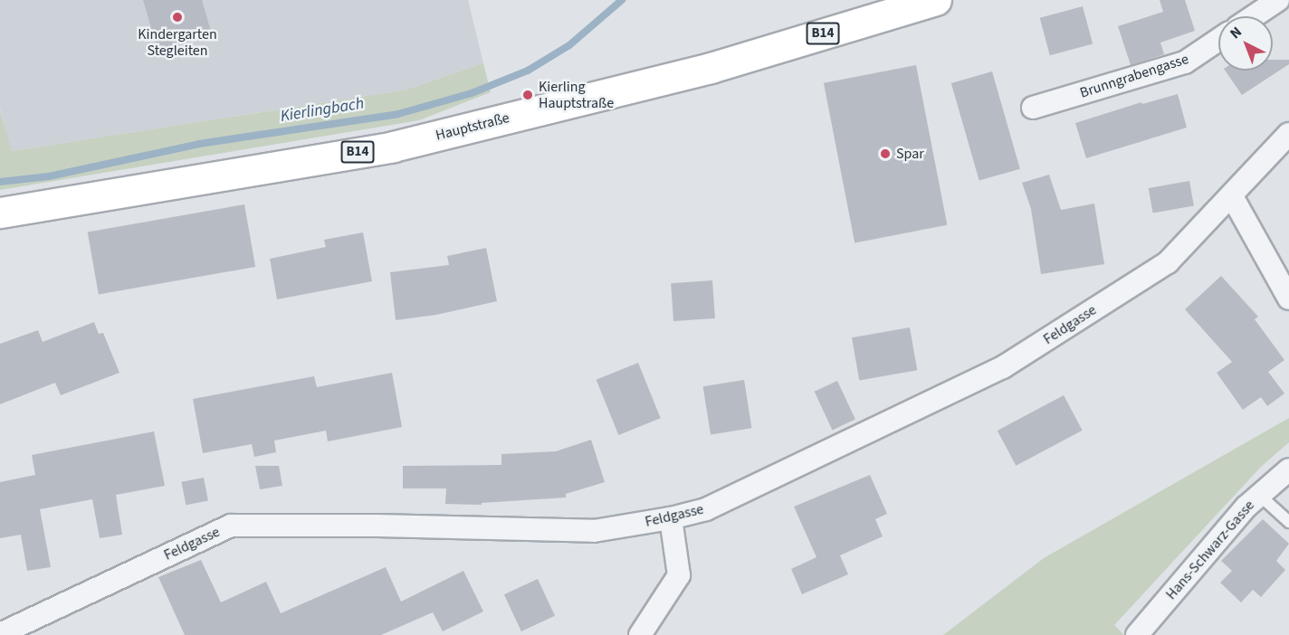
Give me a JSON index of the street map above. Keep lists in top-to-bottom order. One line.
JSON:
{"streets":{"main road":["B14","Hauptstraße"],"street":["Brunngrabengasse","Feldgasse","Hans-Schwarz-Gasse"]},"water":["Kierlingbach"],"places":["Kindergarten Stegleiten","Kierling Hauptstraße","Spar"],"north":"top left"}
